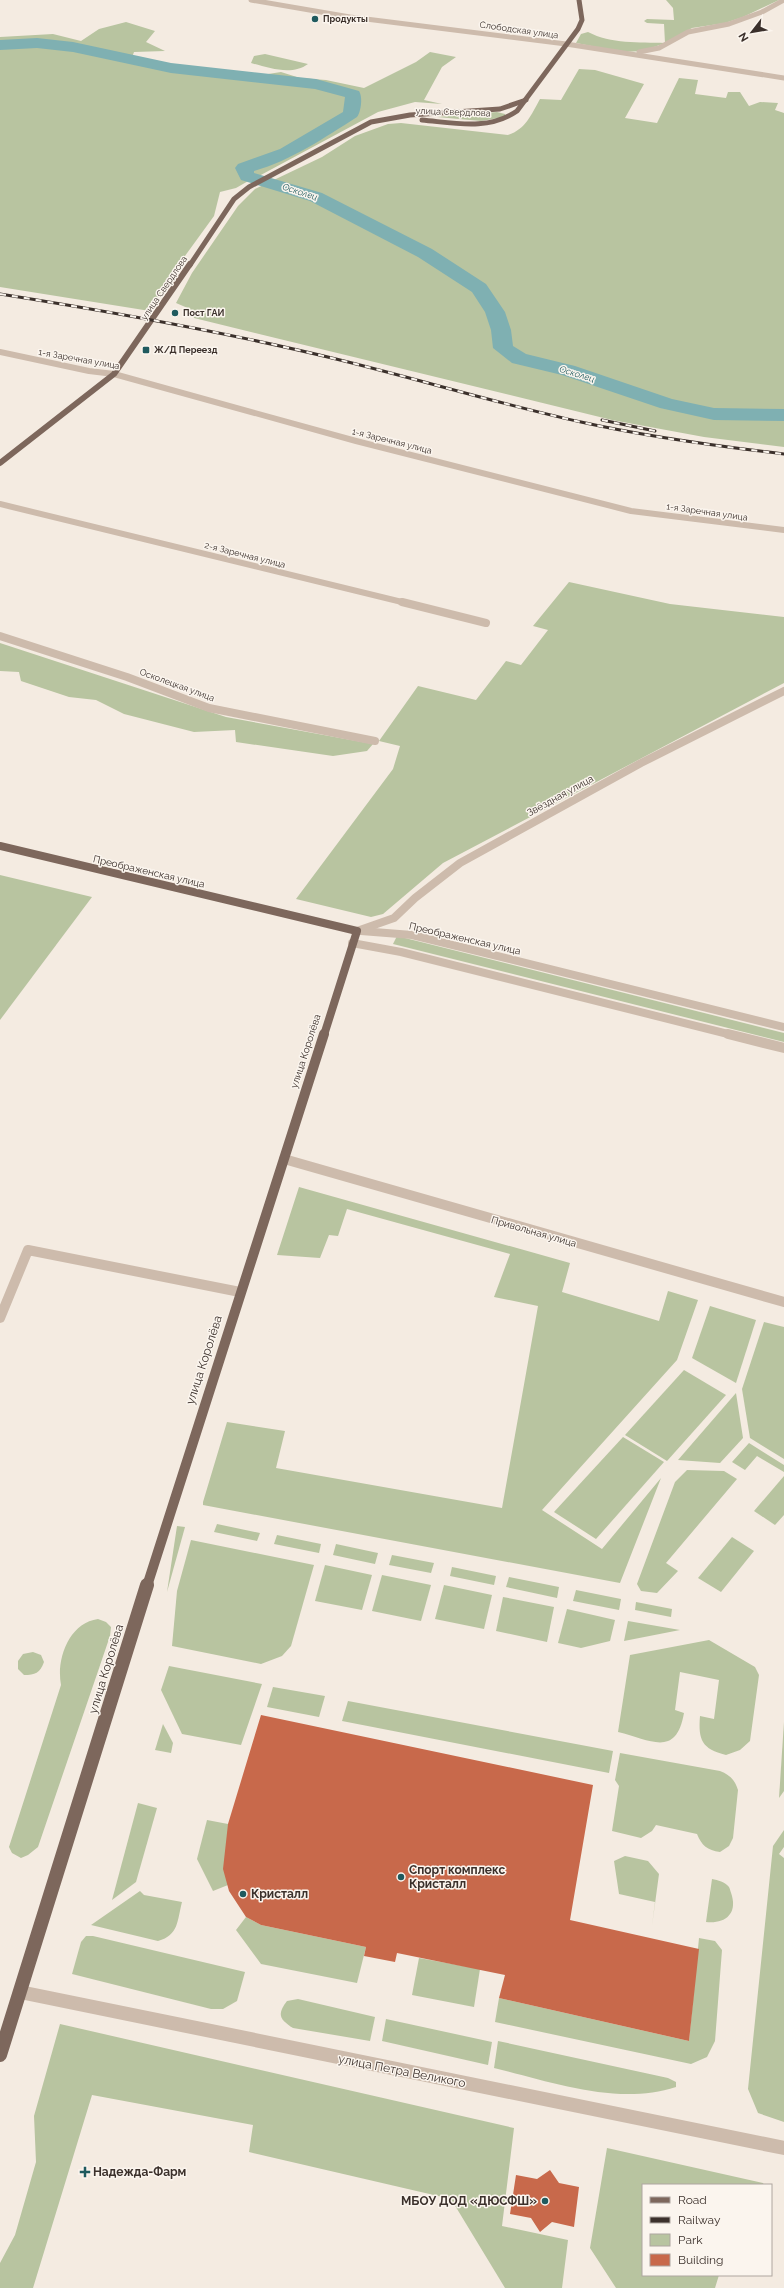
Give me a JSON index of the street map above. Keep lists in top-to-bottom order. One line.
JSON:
{"streets":{"main road":["улица Свердлова","Преображенская улица","улица Королёва"],"street":["Слободская улица","1-я Заречная улица","2-я Заречная улица","Осколецкая улица","Звёздная улица","Привольная улица","улица Петра Великого"]},"crossings":[["Слободская улица","улица Свердлова"],["улица Свердлова","1-я Заречная улица"],["Звёздная улица","Преображенская улица"],["Звёздная улица","улица Королёва"],["Преображенская улица","улица Королёва"],["улица Королёва","Привольная улица"],["улица Королёва","улица Петра Великого"]],"water":["Осколец"],"places":{"other":["Продукты","Пост ГАИ","Спорт комплекс Кристалл","Кристалл","МБОУ ДОД «ДЮСФШ»"],"transit":["Ж/Д Переезд"],"health":["Надежда-Фарм"]},"legend":["Road","Railway","Park","Building"],"north":"bottom left"}
